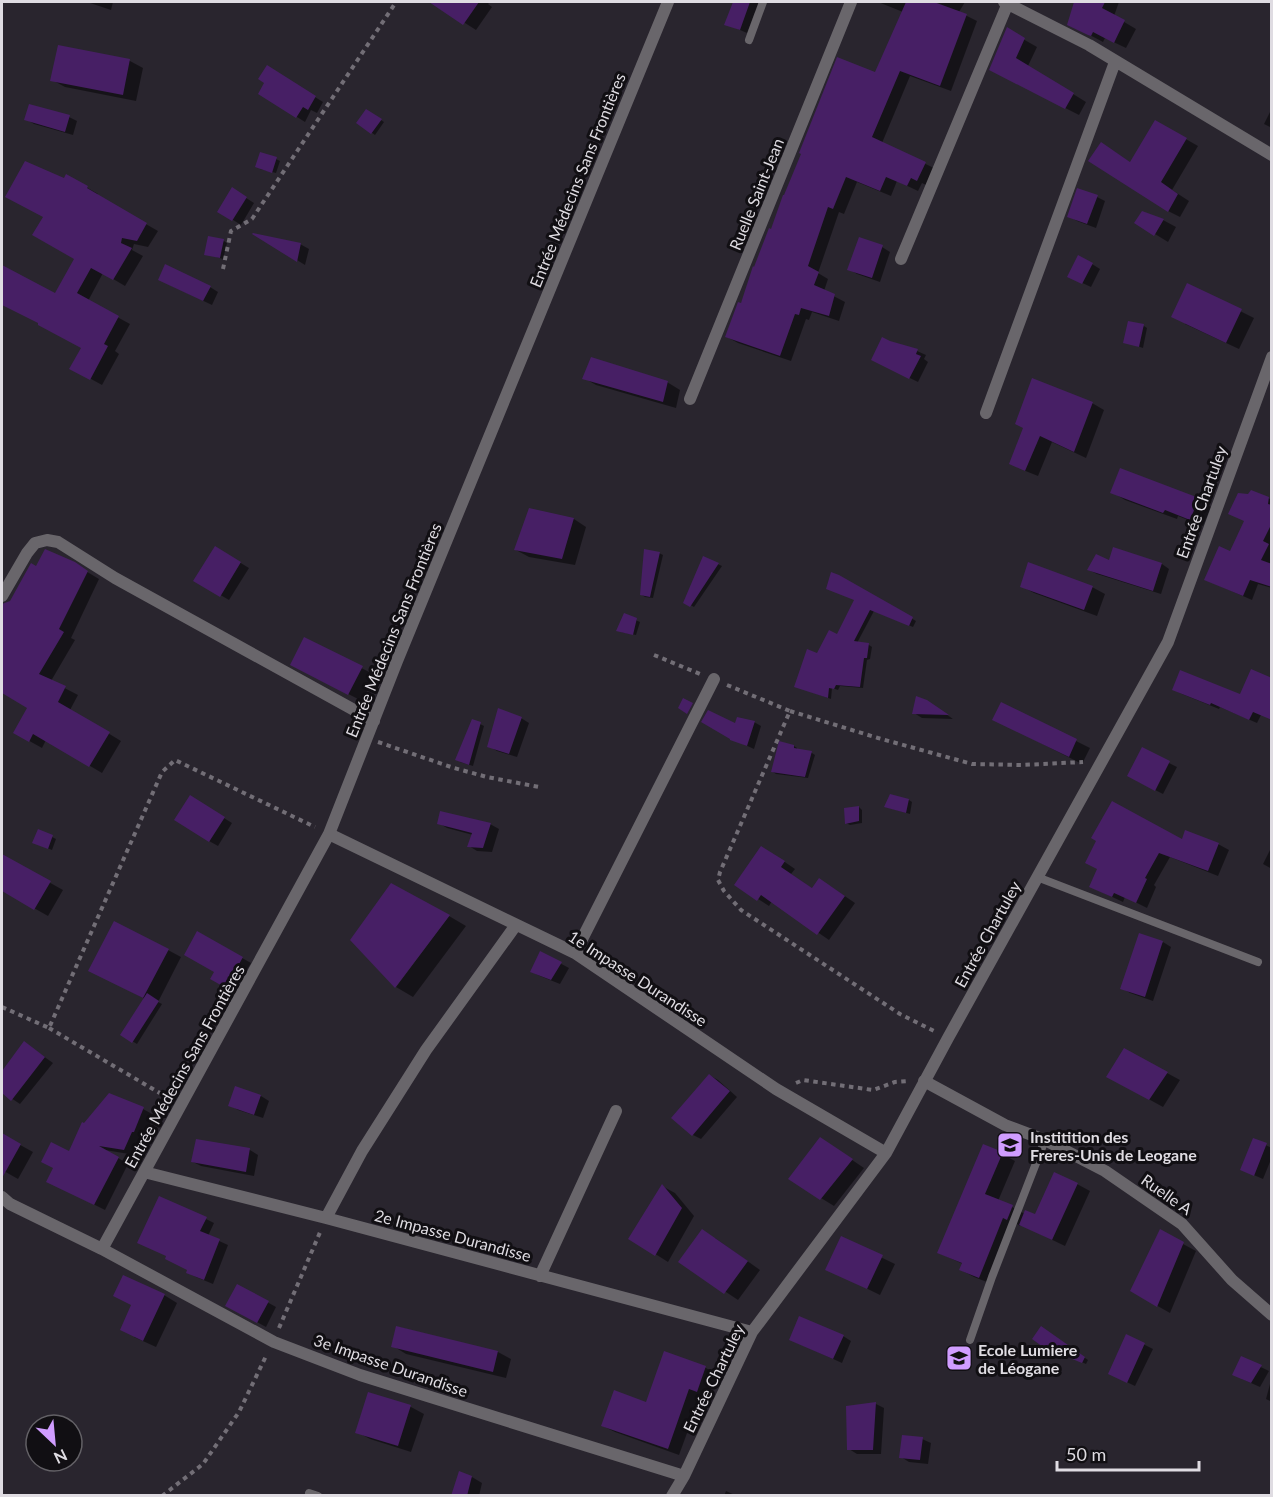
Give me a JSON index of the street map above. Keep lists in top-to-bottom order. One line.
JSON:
{"streets":{"street":["Entrée Médecins Sans Frontières","Ruelle Saint-Jean","Entrée Chartuley","1e Impasse Durandisse","Ruelle A","2e Impasse Durandisse","3e Impasse Durandisse"]},"crossings":[["Entrée Médecins Sans Frontières","1e Impasse Durandisse"],["Entrée Médecins Sans Frontières","2e Impasse Durandisse"],["Entrée Médecins Sans Frontières","3e Impasse Durandisse"],["Entrée Chartuley","1e Impasse Durandisse"],["Entrée Chartuley","Ruelle A"],["Entrée Chartuley","2e Impasse Durandisse"],["Entrée Chartuley","3e Impasse Durandisse"]],"places":{"school or university":["Institition des Freres-Unis de Leogane","Ecole Lumiere de Léogane"]},"scale_bar":"50 m","north":"bottom right"}
